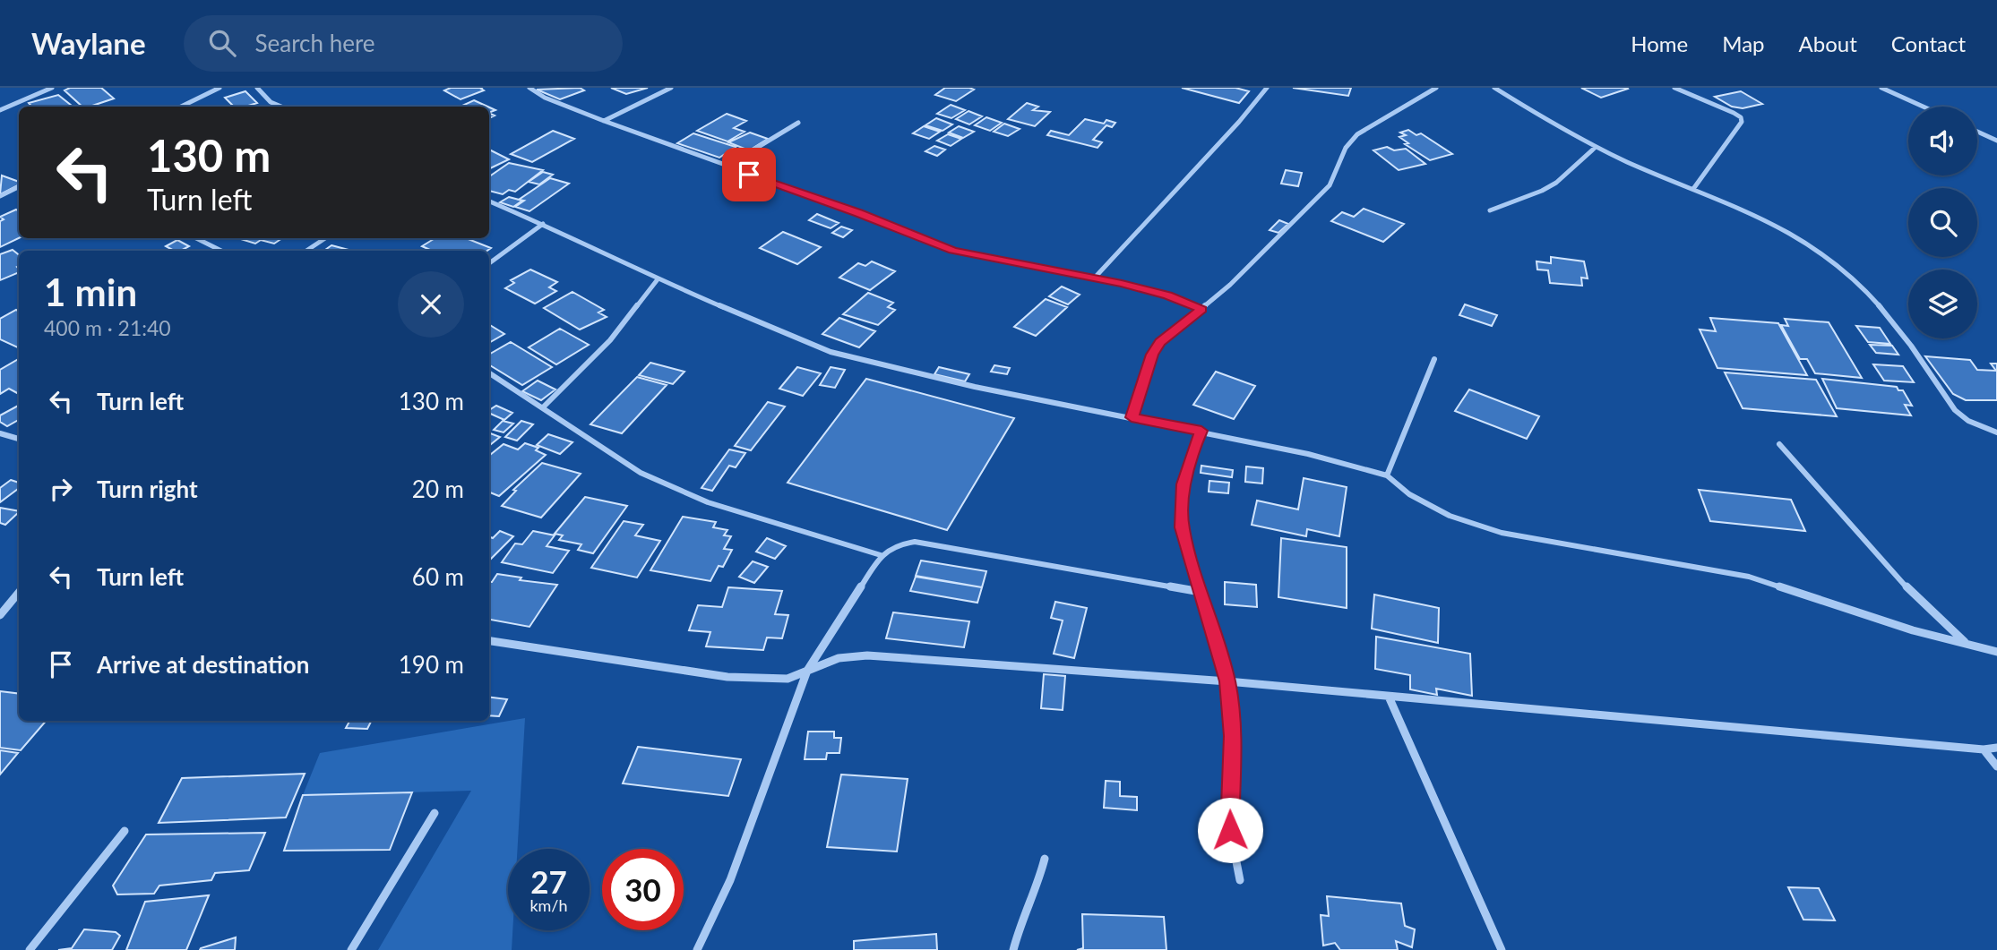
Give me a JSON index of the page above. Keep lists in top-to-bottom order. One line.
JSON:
{"page":{"header":"Waylane","search":"Search here","nav":["Home","Map","About","Contact"],"turn":["130 m","Turn left"],"heading":["1 min","400 m · 21:40"],"list":[{"name":"Turn left","value":"130 m"},{"name":"Turn right","value":"20 m"},{"name":"Turn left","value":"60 m"},{"name":"Arrive at destination","value":"190 m"}],"speed":"27 km/h","limit":"30"}}
